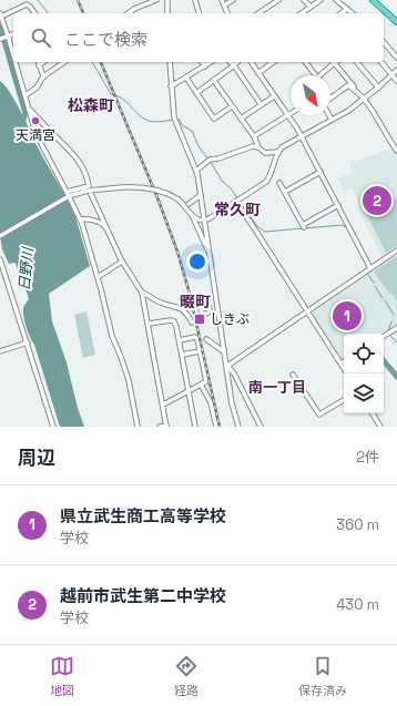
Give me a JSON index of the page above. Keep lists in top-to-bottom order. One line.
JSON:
{"districts":["松森町","常久町","畷町","南一丁目"],"water":["日野川"],"places":{"other":["天満宮"],"transit":["しきぶ"]},"north":"bottom right","page":{"search":"ここで検索","pins":["2","1"],"heading":["周辺","2件"],"list":[{"mark":"1","name":"県立武生商工高等学校","note":"学校","value":"360 m"},{"mark":"2","name":"越前市武生第二中学校","note":"学校","value":"430 m"}],"nav":["地図","経路","保存済み"]}}
